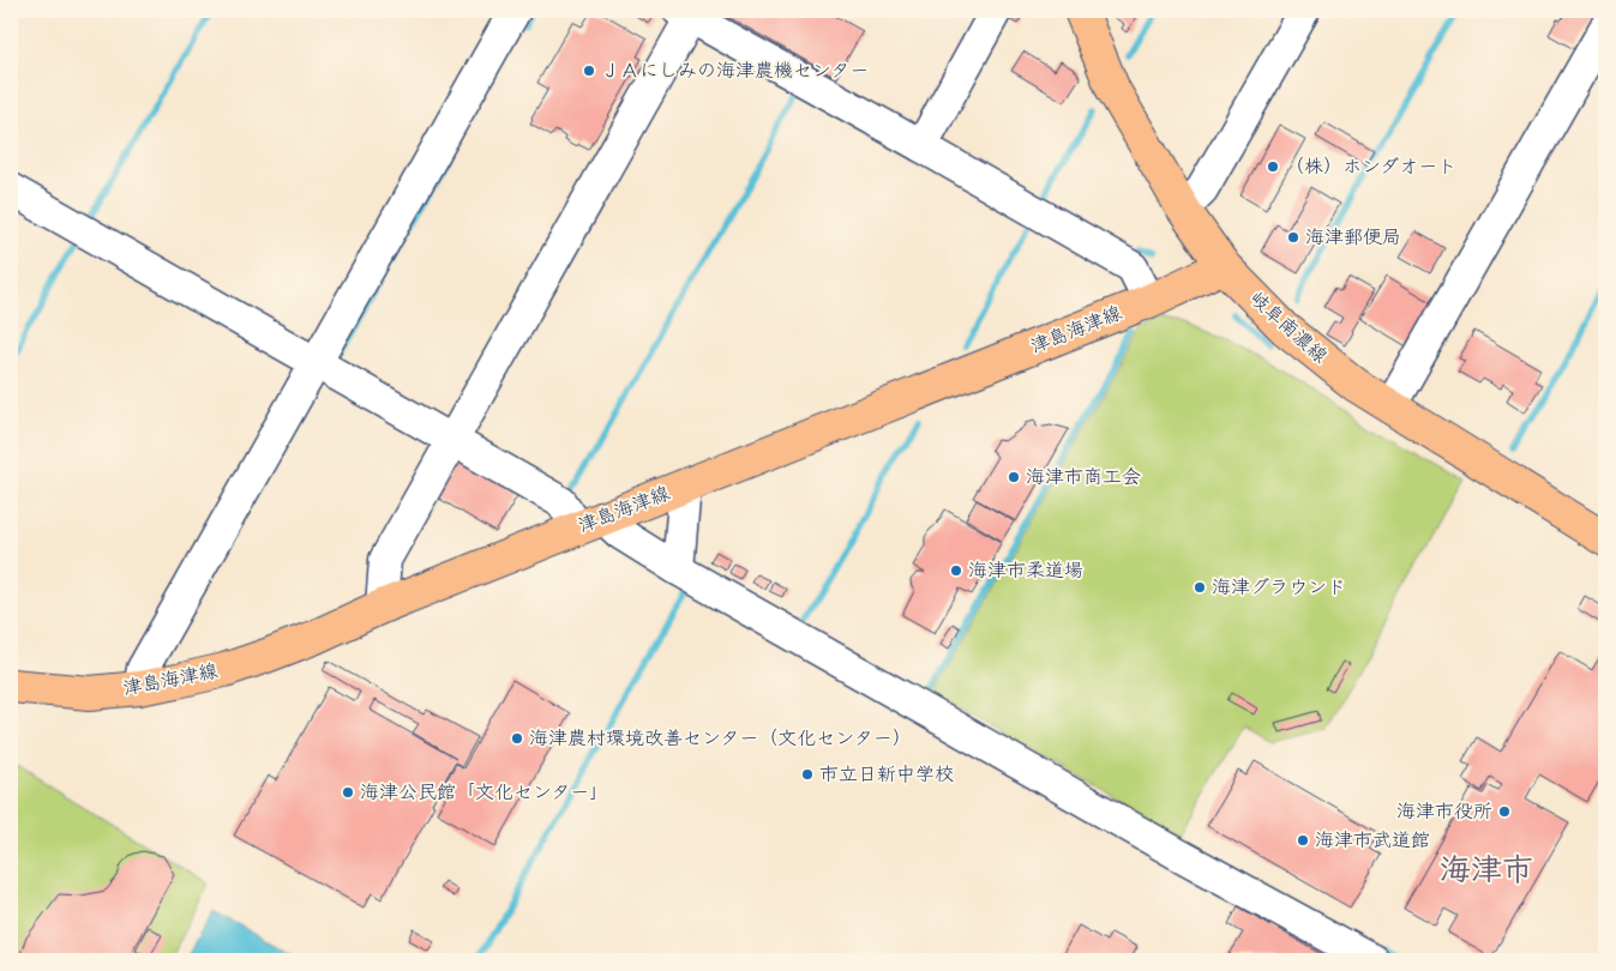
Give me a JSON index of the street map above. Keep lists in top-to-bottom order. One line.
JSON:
{"streets":{"main road":["岐阜南濃線","津島海津線"]},"crossings":[["岐阜南濃線","津島海津線"]],"districts":["海津市"],"places":["ＪＡにしみの海津農機センター","（株）ホンダオート","海津郵便局","海津市商工会","海津市柔道場","海津グラウンド","海津農村環境改善センター（文化センター）","市立日新中学校","海津公民館「文化センター」","海津市役所","海津市武道館"]}
